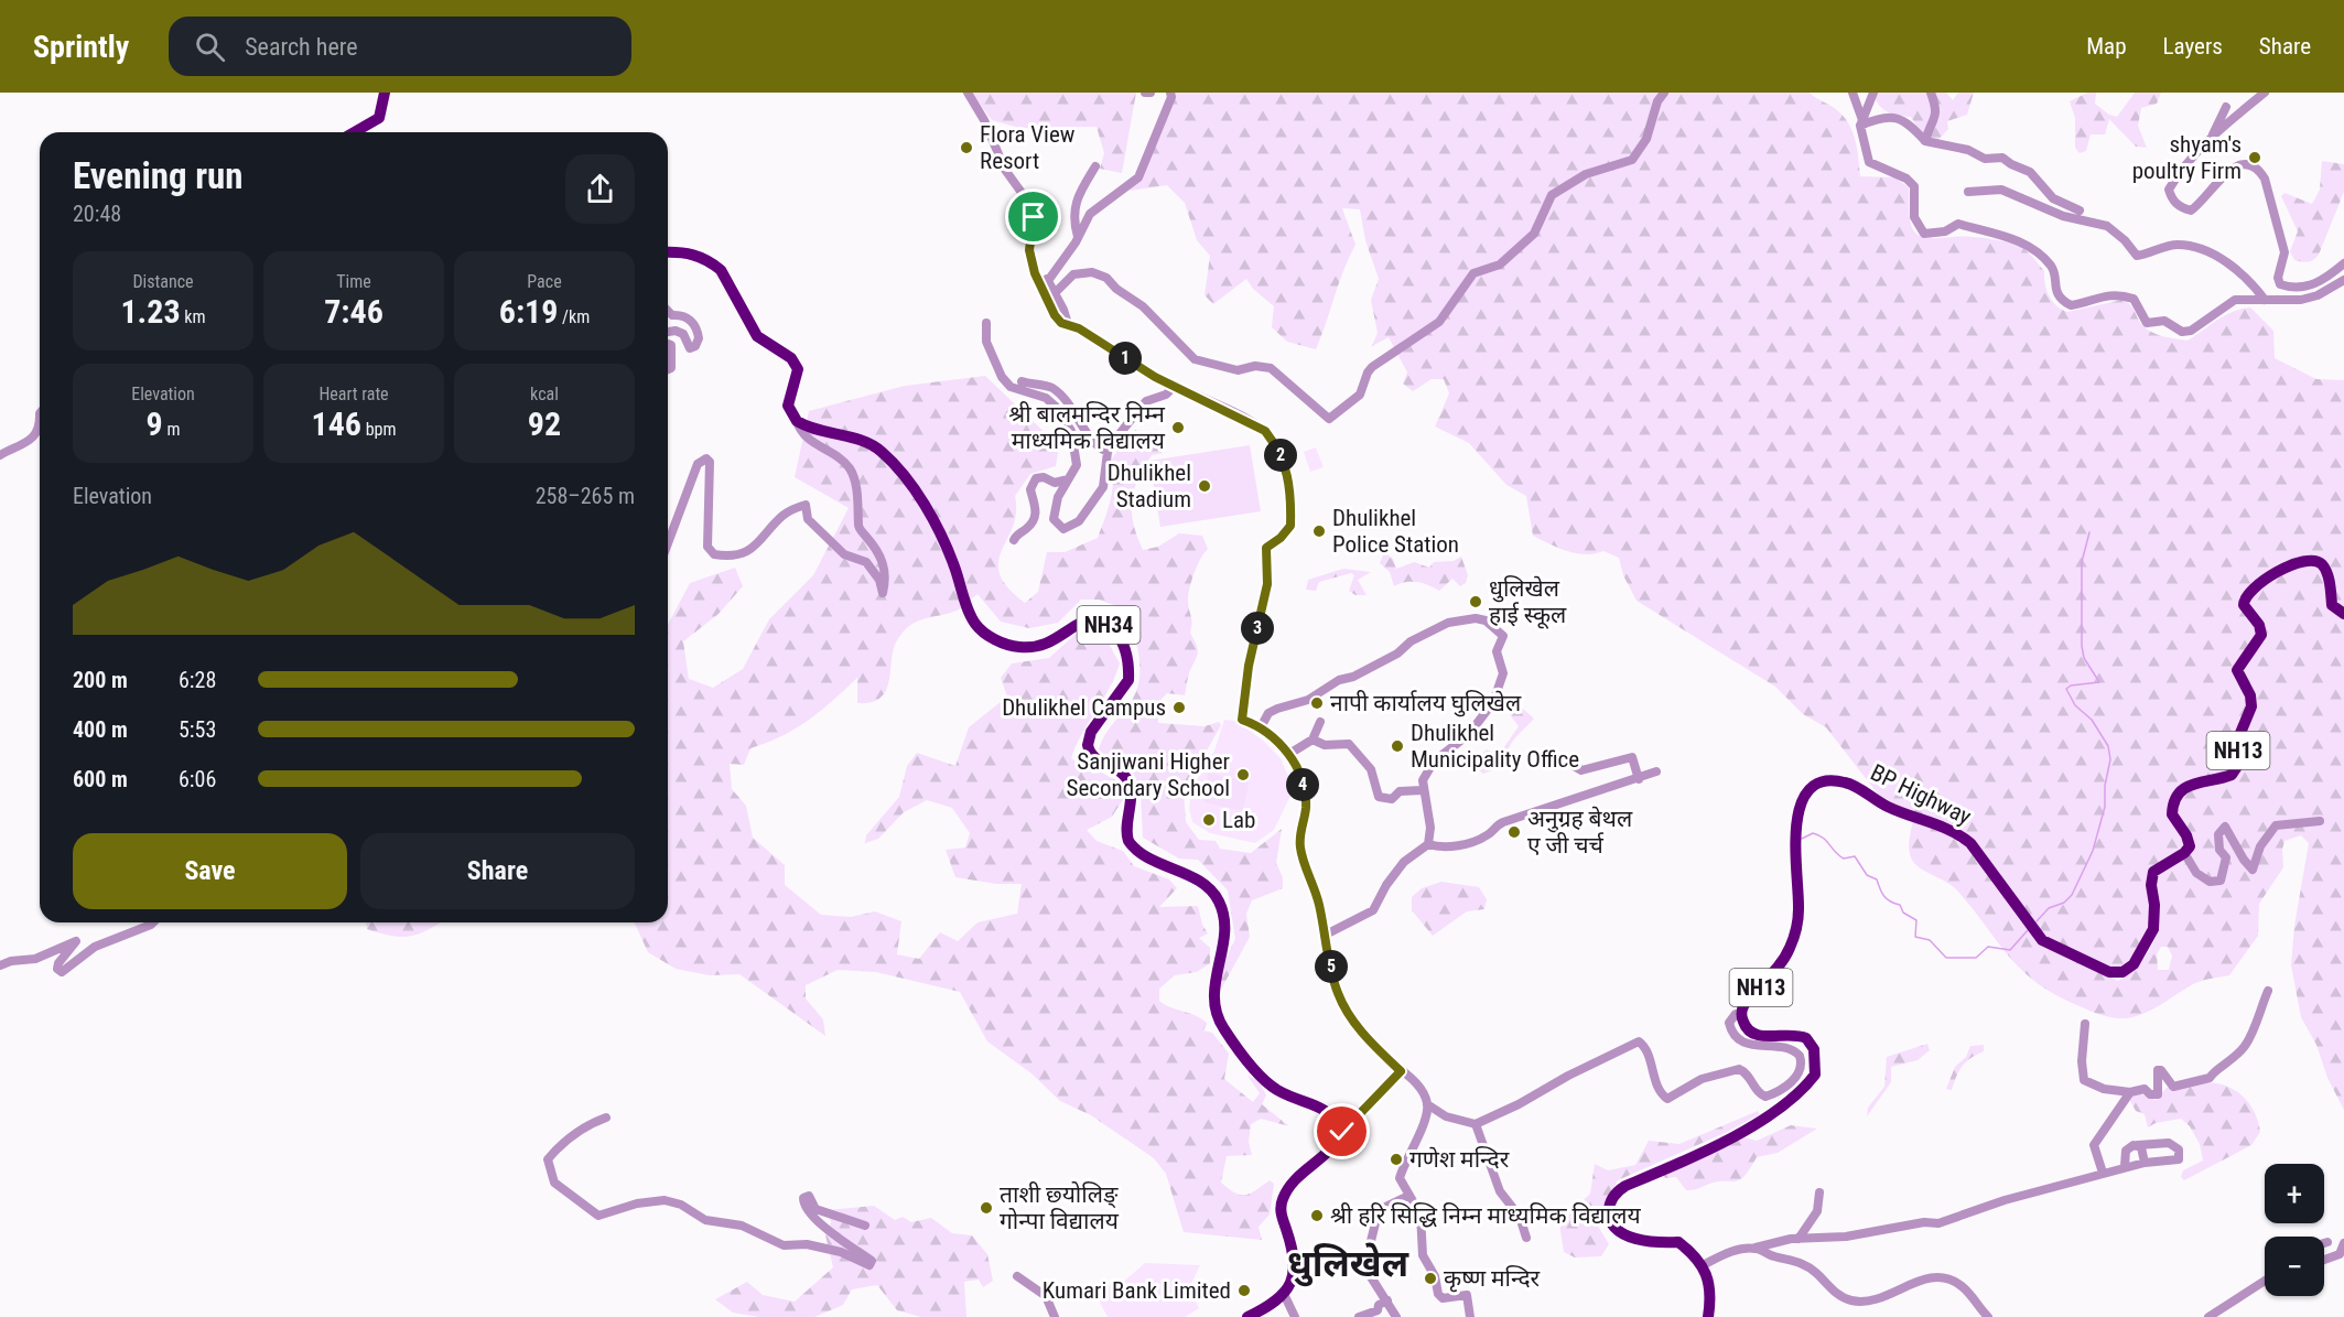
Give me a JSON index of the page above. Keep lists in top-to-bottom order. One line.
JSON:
{"streets":{"highway":["NH34","NH13","BP Highway"]},"crossings":[["NH13","BP Highway"]],"districts":["धुलिखेल"],"places":["Flora View Resort","shyam's poultry Firm","श्री बालमन्दिर निम्न माध्यमिक विद्यालय","Dhulikhel Stadium","Dhulikhel Police Station","धुलिखेल हाई स्कूल","नापी कार्यालय घुलिखेल","Dhulikhel Campus","Dhulikhel Municipality Office","Sanjiwani Higher Secondary School","Lab","अनुग्रह बेथल ए जी चर्च","गणेश मन्दिर","ताशी छ्‍योलिङ् गोन्पा विद्यालय","श्री हरि सिद्धि निम्न माध्यमिक विद्यालय","कृष्ण मन्दिर","Kumari Bank Limited"],"page":{"header":"Sprintly","search":"Search here","nav":["Map","Layers","Share"],"heading":["Evening run","20:48"],"stats":[["Distance","1.23 km"],["Time","7:46"],["Pace","6:19 /km"],["Elevation","9 m"],["Heart rate","146 bpm"],["kcal","92"]],"pins":["1","2","3","4","5"],"chart":["Elevation","258–265 m"],"list":[{"name":"200 m","note":"6:28"},{"name":"400 m","note":"5:53"},{"name":"600 m","note":"6:06"}],"buttons":["Save","Share"],"map_buttons":["+","−"]}}
